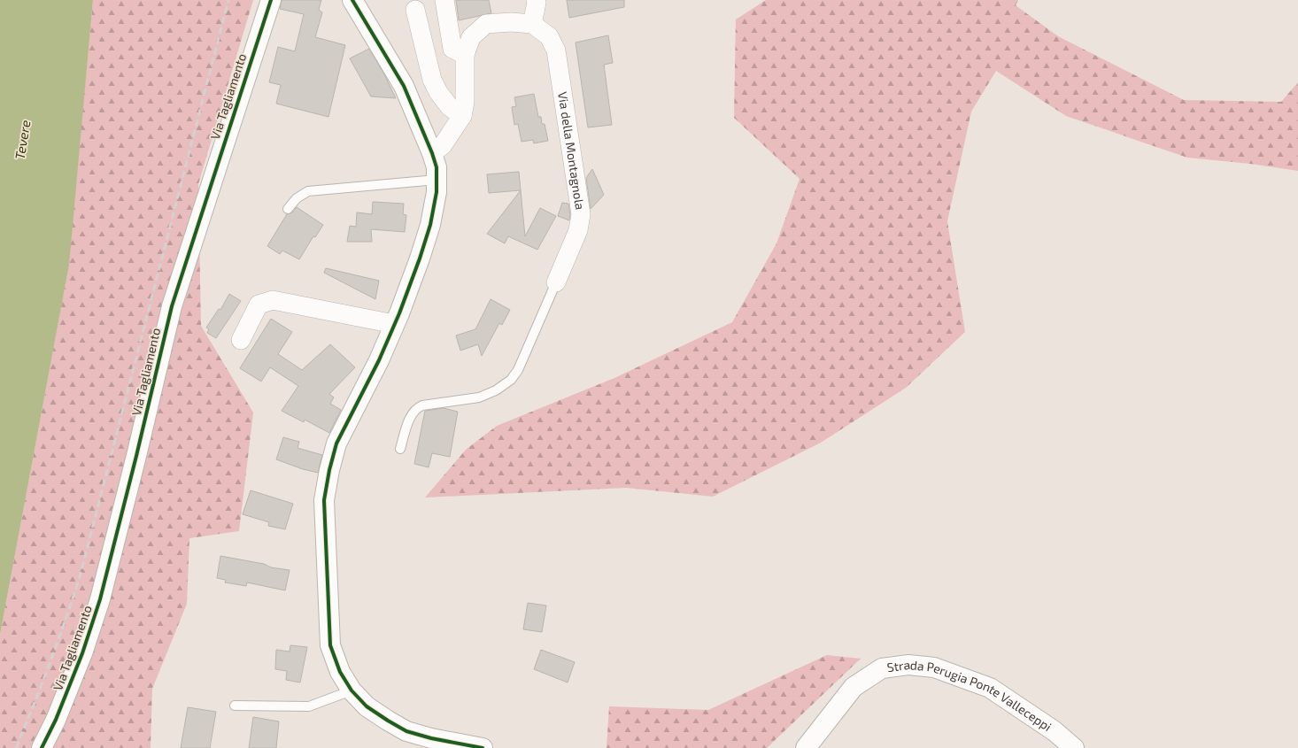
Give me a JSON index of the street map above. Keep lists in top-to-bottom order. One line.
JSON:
{"streets":{"street":["Via Tagliamento","Via della Montagnola","Strada Perugia Ponte Valleceppi"]},"water":["Tevere"]}
